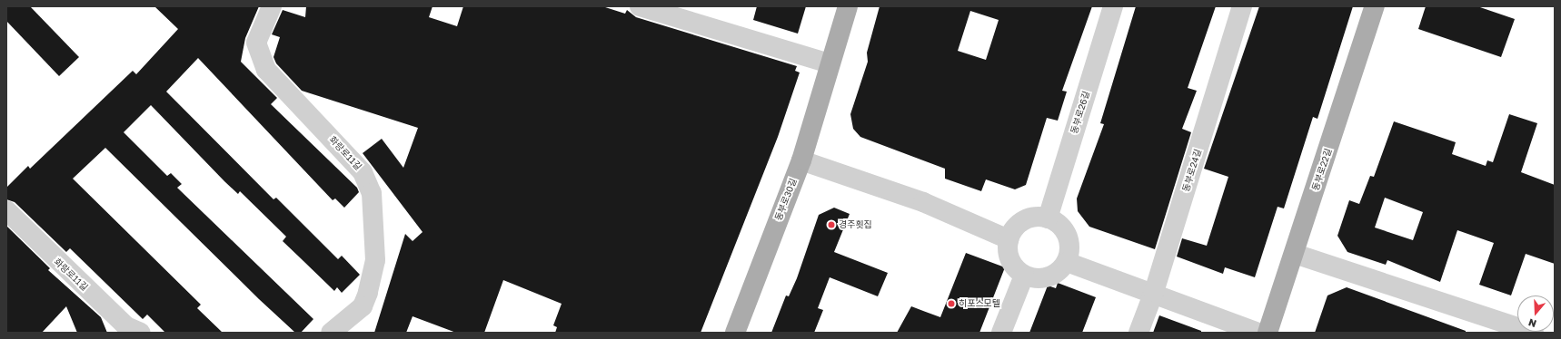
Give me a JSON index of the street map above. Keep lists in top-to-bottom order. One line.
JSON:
{"streets":{"main road":["동부로22길","동부로30길"],"street":["동부로26길","화랑로11길","동부로24길"]},"places":["경주횟집","히포스모텔"],"north":"bottom"}
